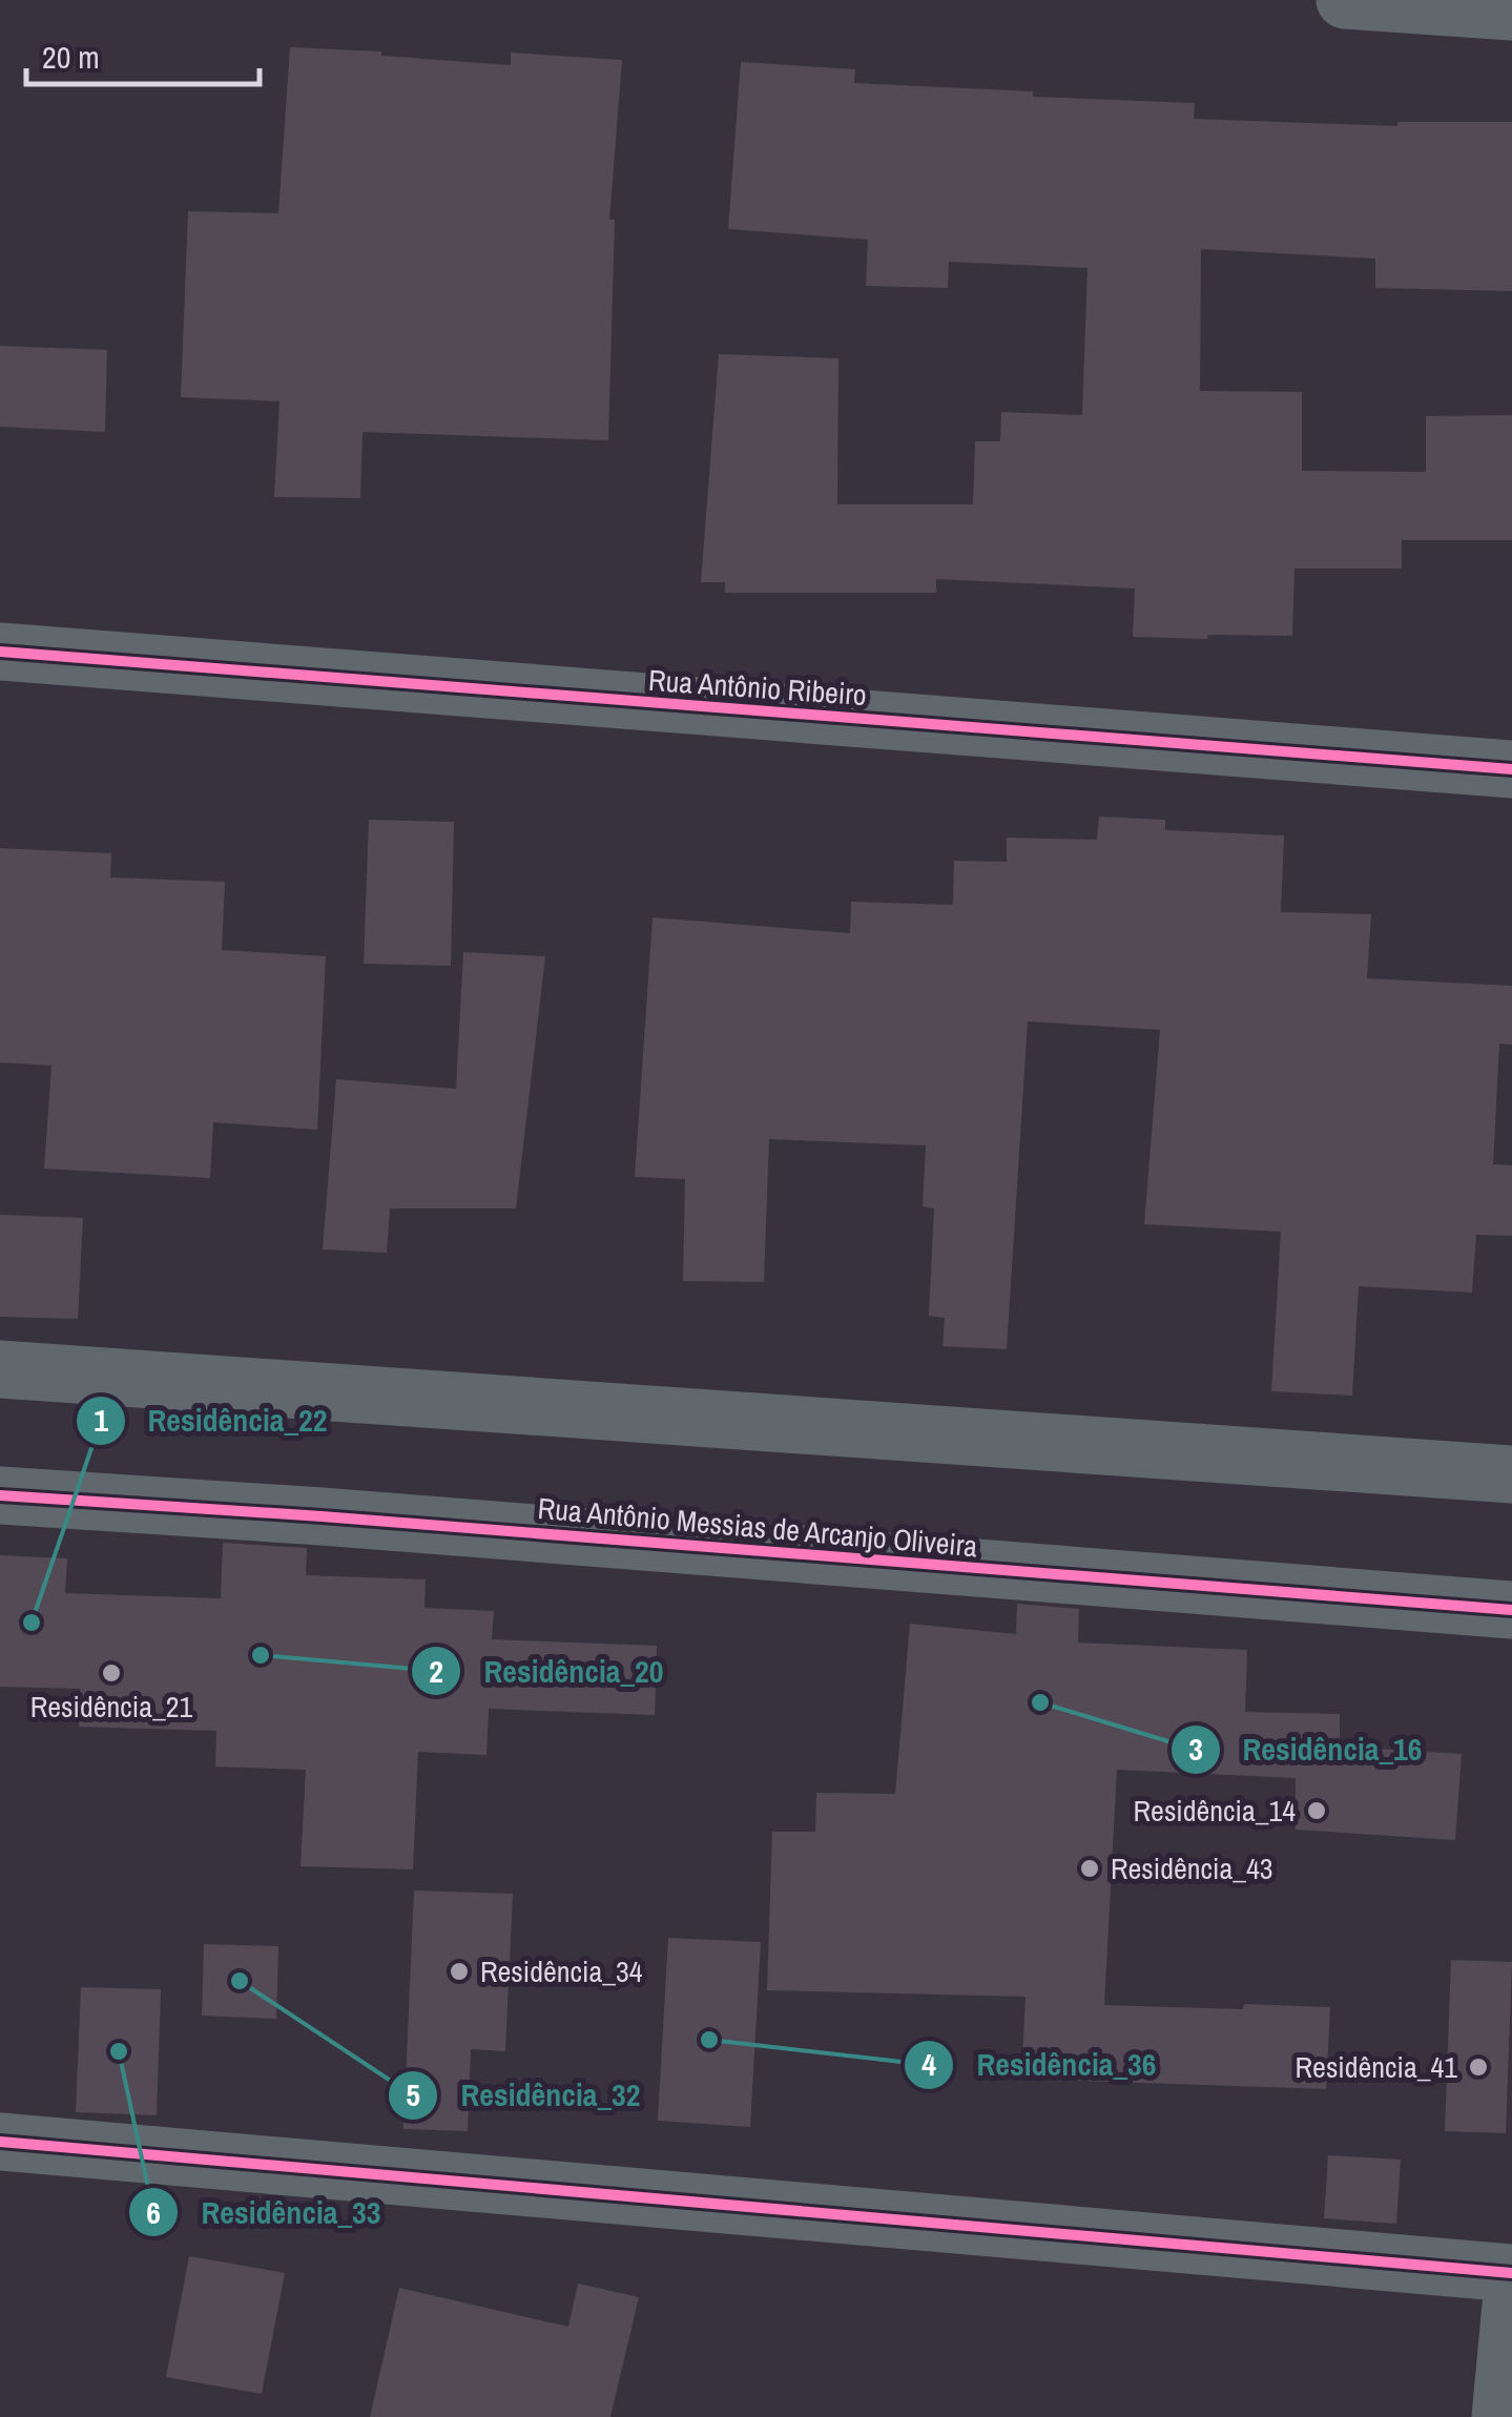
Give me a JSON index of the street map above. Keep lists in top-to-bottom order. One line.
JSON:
{"streets":{"street":["Rua Antônio Ribeiro","Rua Antônio Messias de Arcanjo Oliveira"]},"places":["Residência_22","Residência_20","Residência_21","Residência_16","Residência_14","Residência_43","Residência_34","Residência_32","Residência_36","Residência_33","Residência_41"],"scale_bar":"20 m"}
